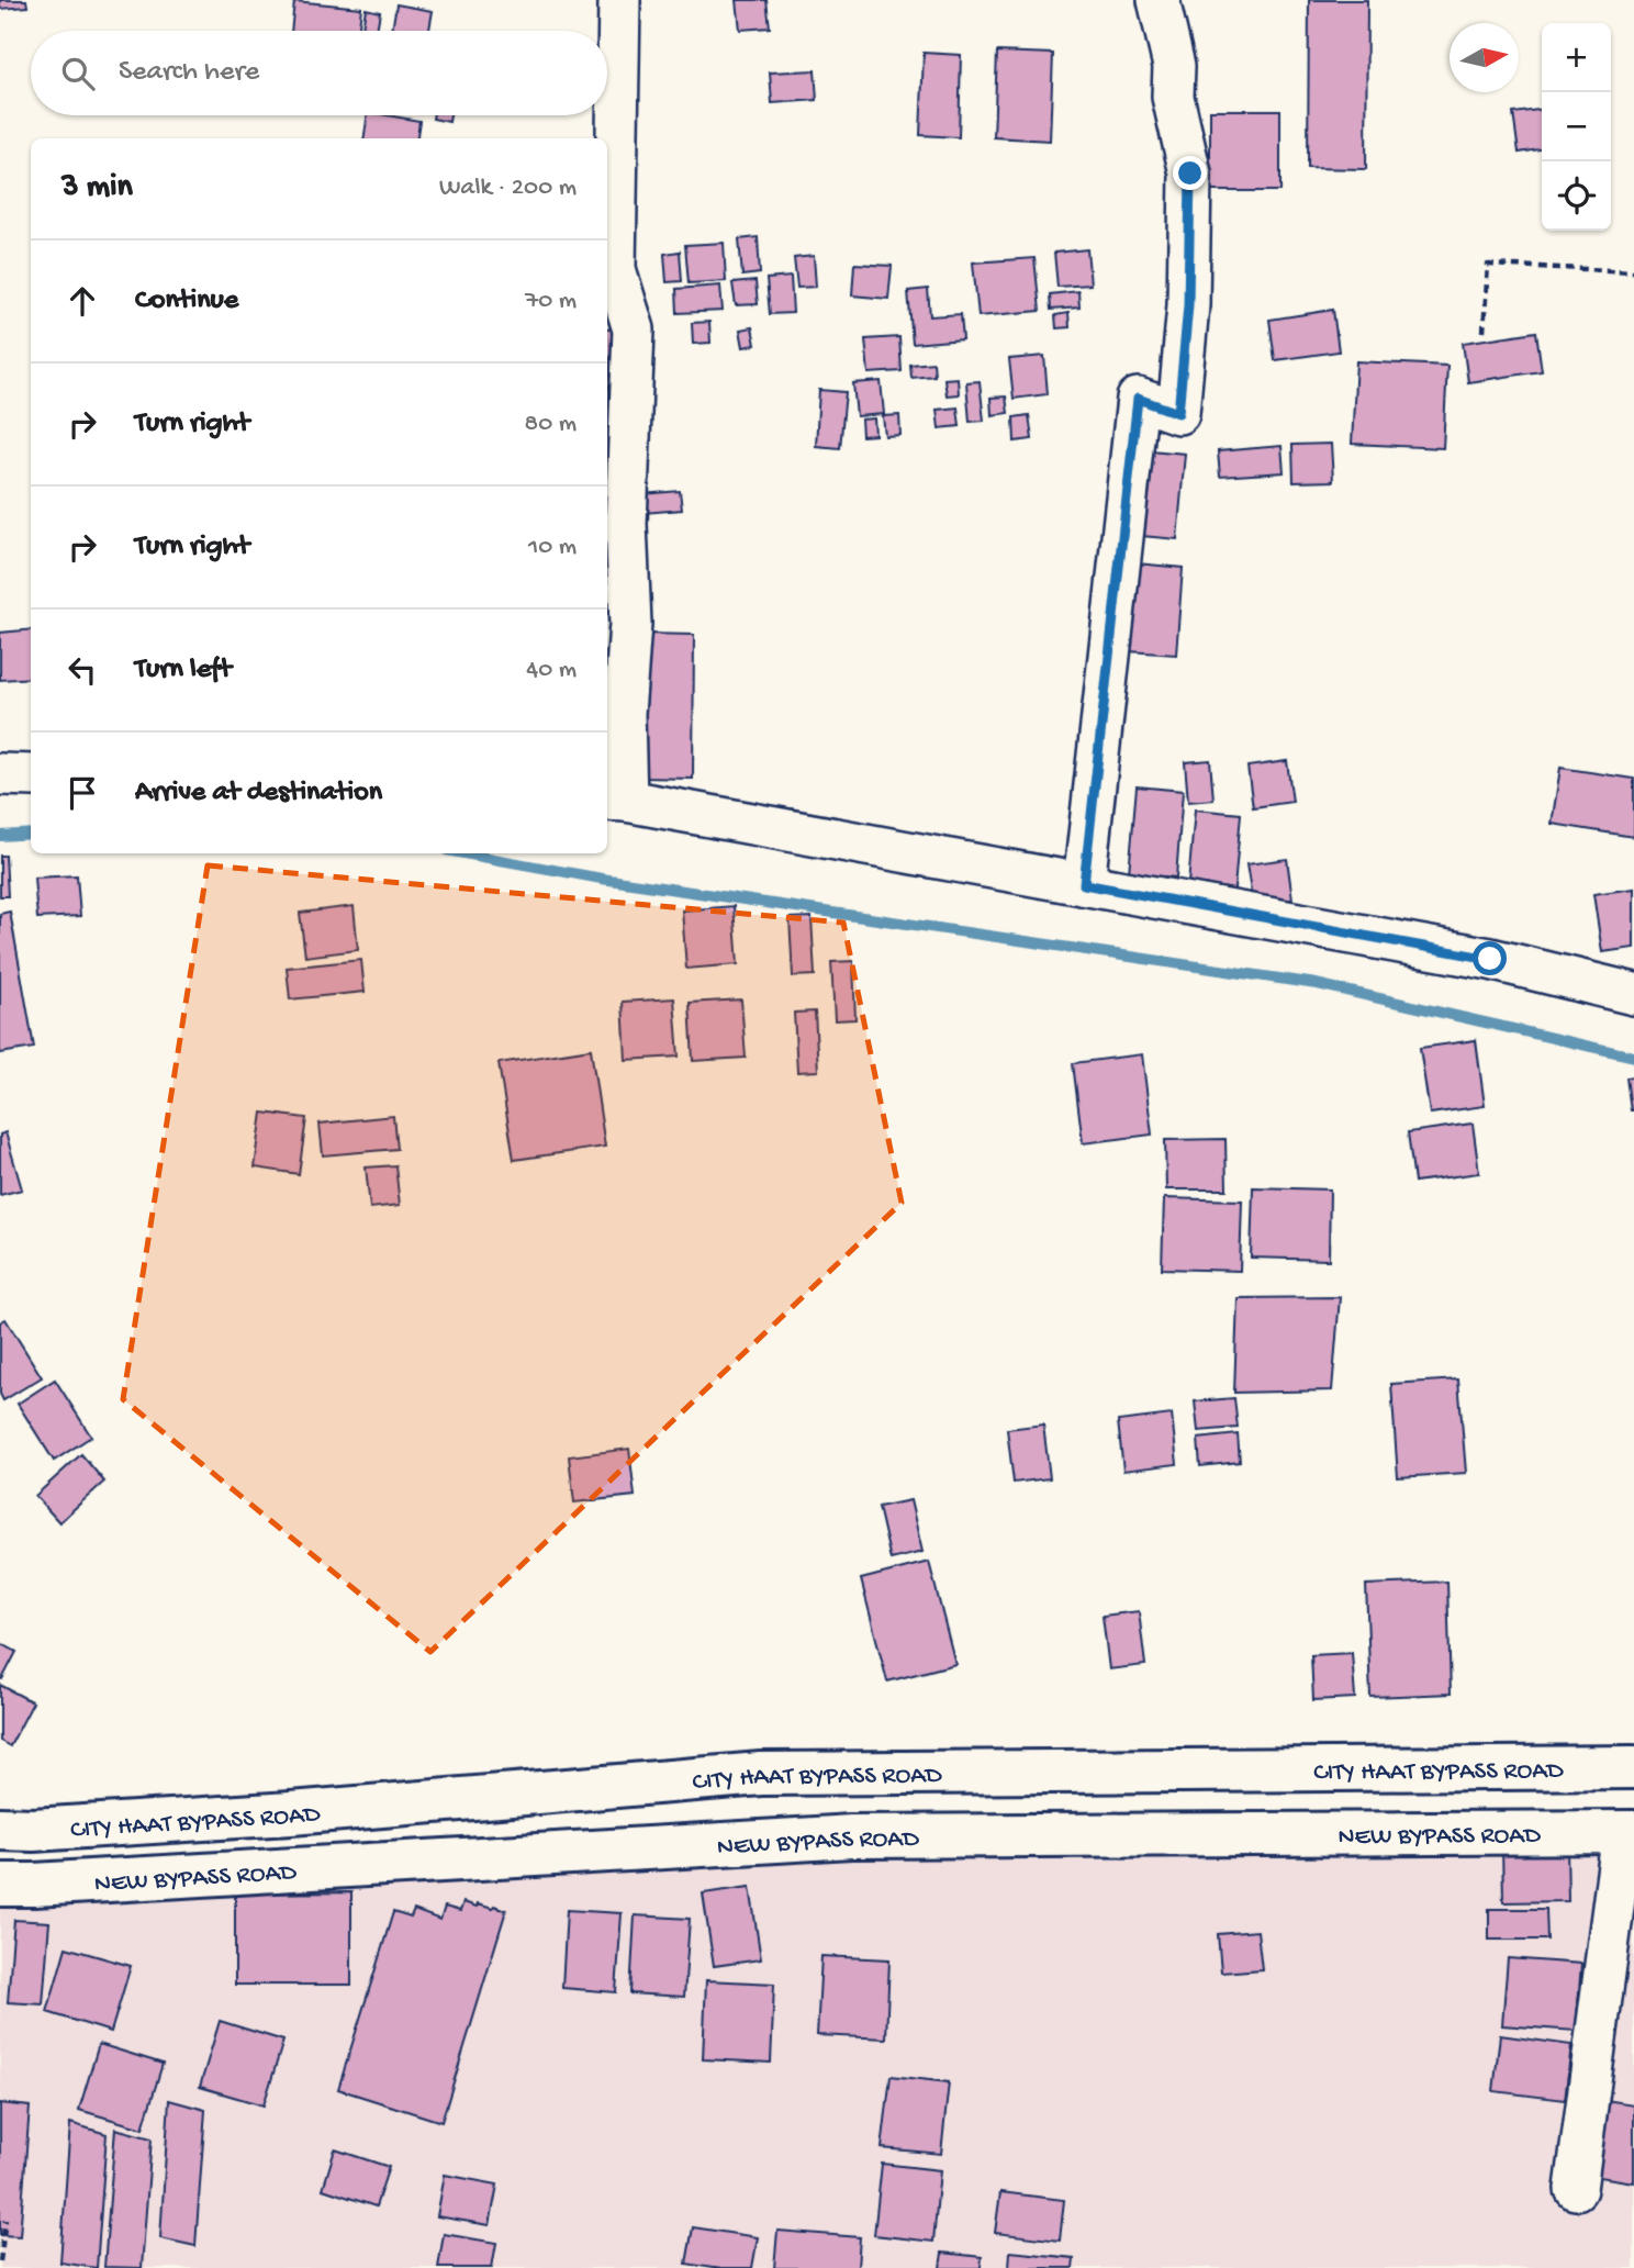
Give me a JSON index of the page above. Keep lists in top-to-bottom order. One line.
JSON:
{"streets":{"main road":["CITY HAAT BYPASS ROAD","NEW BYPASS ROAD"]},"north":"right","page":{"map_buttons":["+","−"],"search":"Search here","heading":["3 min","Walk · 200 m"],"list":[["Continue","70 m"],["Turn right","80 m"],["Turn right","10 m"],["Turn left","40 m"],"Arrive at destination"]}}
